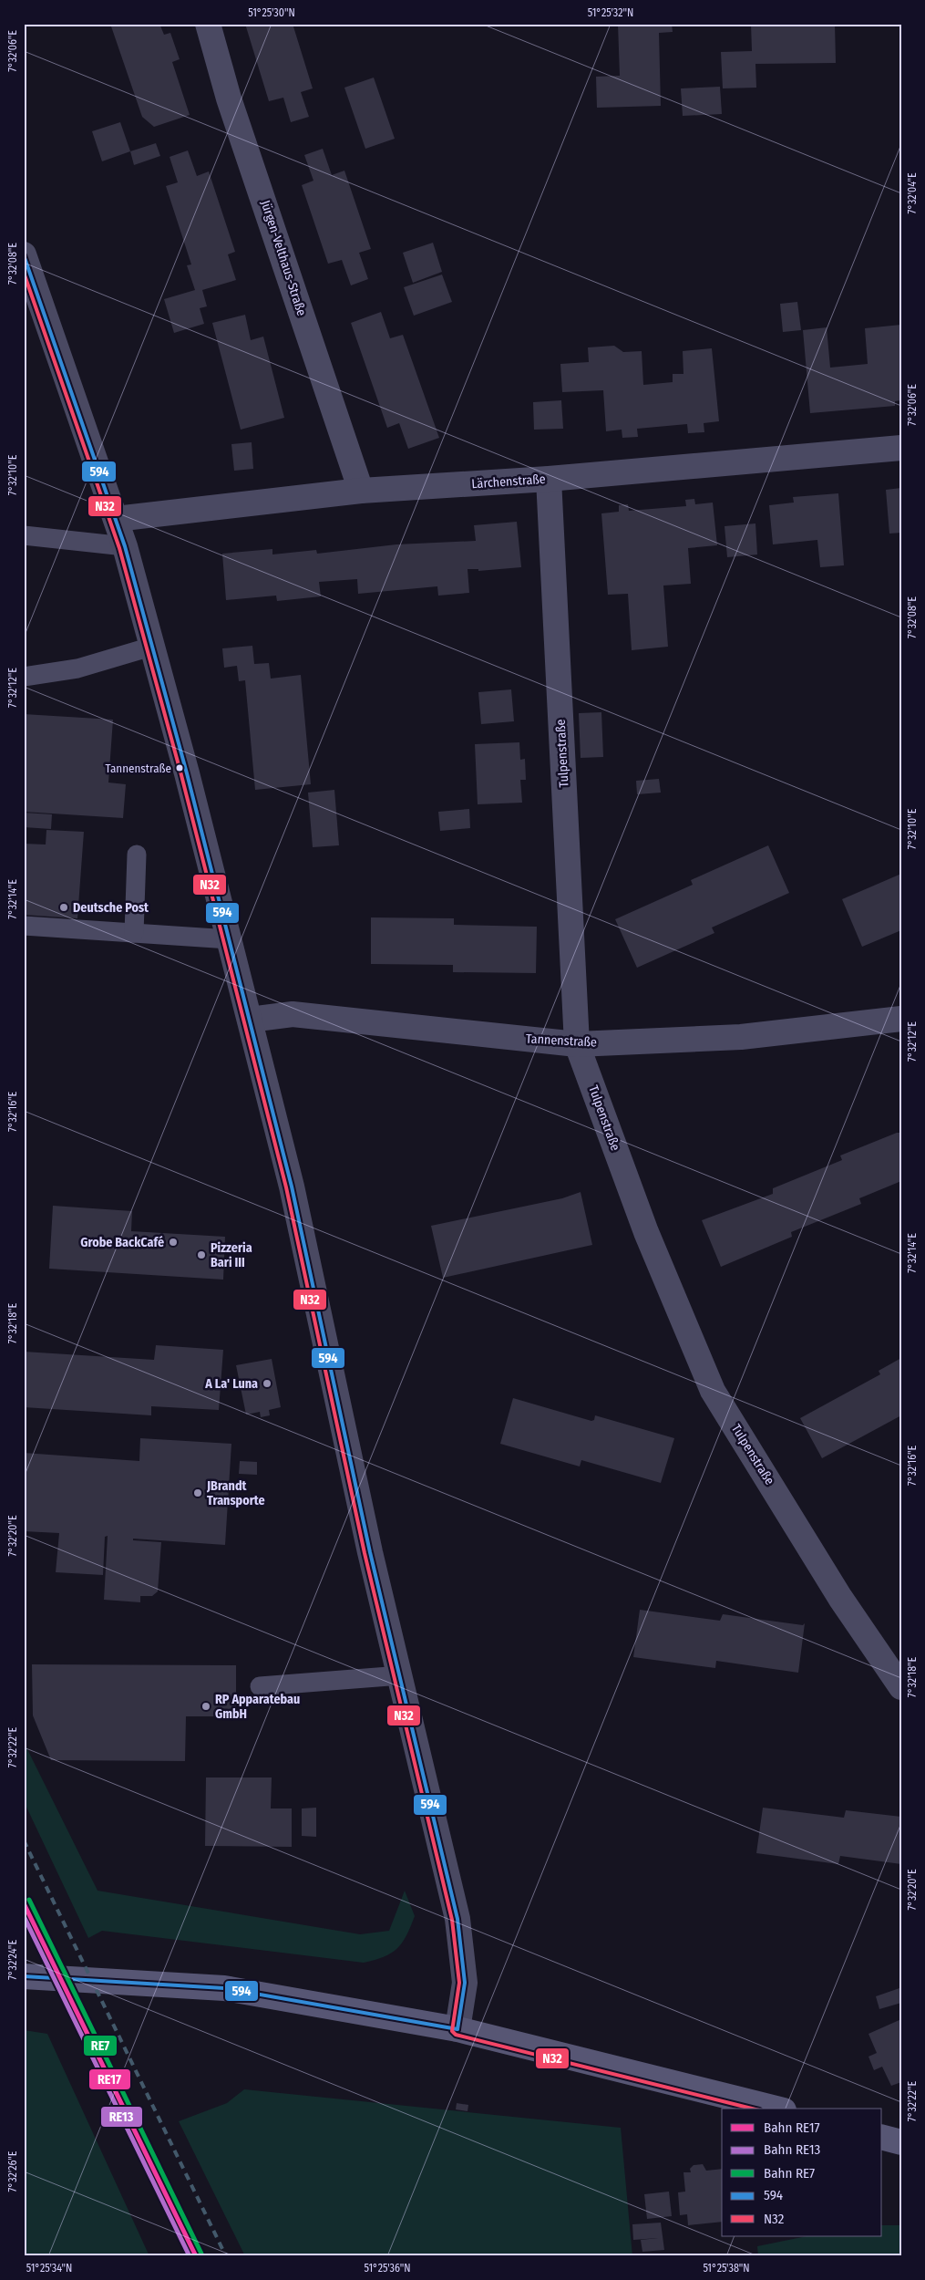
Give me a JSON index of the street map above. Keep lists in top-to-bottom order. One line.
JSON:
{"streets":{"street":["Jürgen-Velthaus-Straße","Lärchenstraße","Tulpenstraße","Tannenstraße"]},"crossings":[["Jürgen-Velthaus-Straße","Lärchenstraße"],["Lärchenstraße","Tulpenstraße"],["Tulpenstraße","Tannenstraße"]],"places":["Tannenstraße","Deutsche Post","Grobe BackCafé","Pizzeria Bari III","A La' Luna","JBrandt Transporte","RP Apparatebau GmbH"],"lines":["transit line 594","transit line N32","rail line RE7","rail line RE17","rail line RE13"],"legend":["Bahn RE17","Bahn RE13","Bahn RE7","594","N32"],"coordinates":["51°25'30\"N","51°25'32\"N","7°32'06\"E","7°32'04\"E","7°32'08\"E","7°32'10\"E","7°32'12\"E","7°32'14\"E","7°32'16\"E","7°32'18\"E","7°32'20\"E","7°32'22\"E","7°32'24\"E","7°32'26\"E","51°25'34\"N","51°25'36\"N","51°25'38\"N"]}
